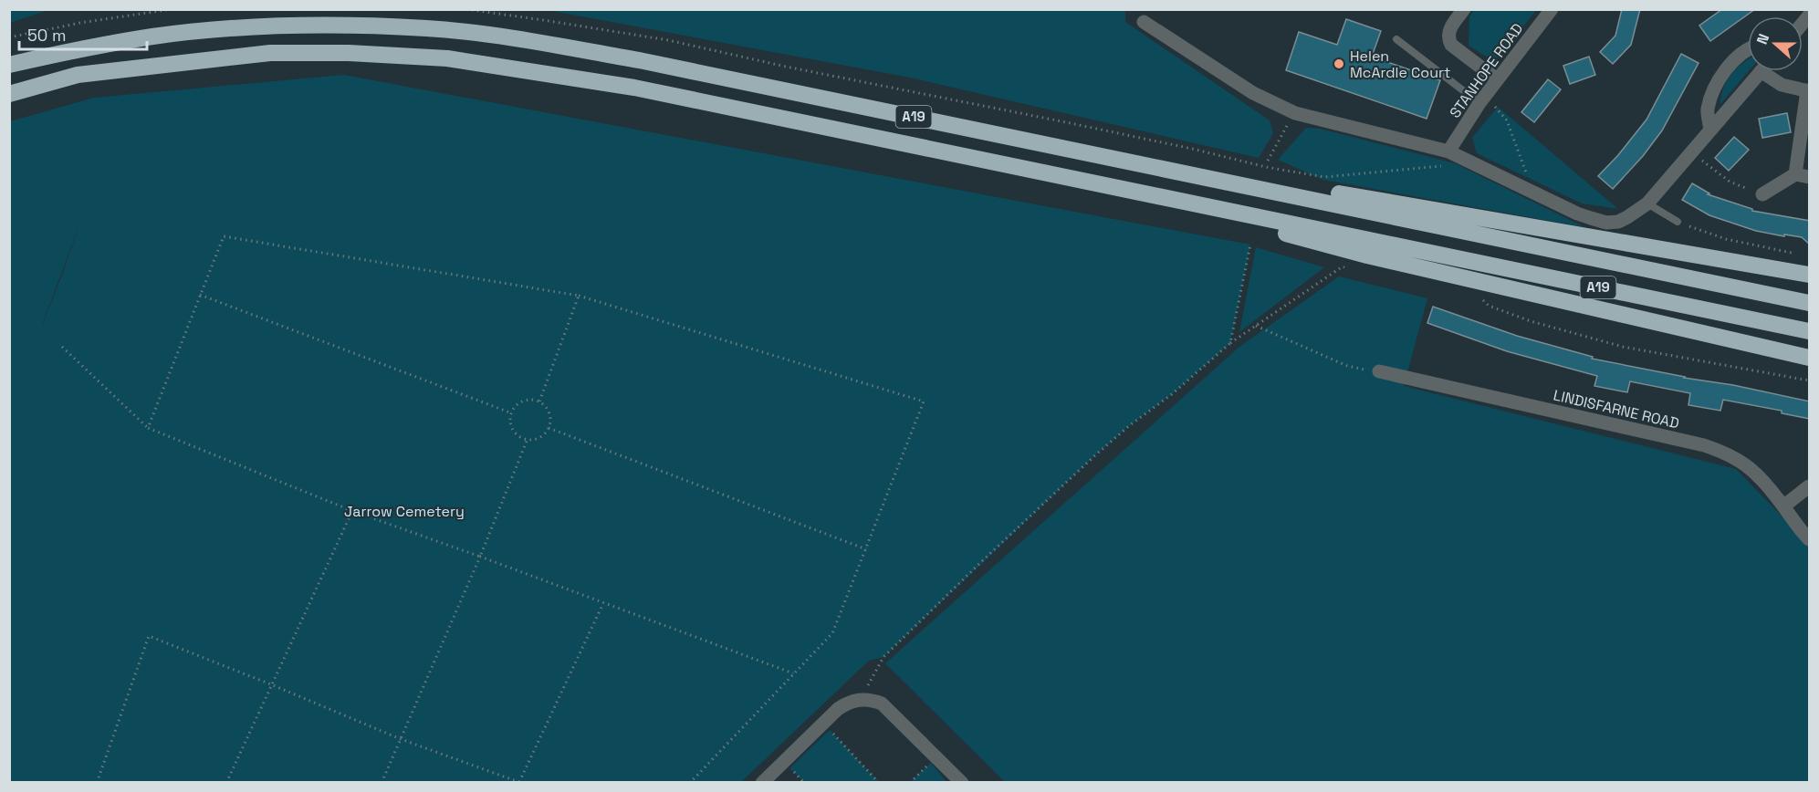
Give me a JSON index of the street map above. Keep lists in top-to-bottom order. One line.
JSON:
{"streets":{"highway":["A19"],"street":["STANHOPE ROAD","LINDISFARNE ROAD"]},"parks":["Jarrow Cemetery"],"places":["Helen McArdle Court"],"scale_bar":"50 m","north":"left"}
